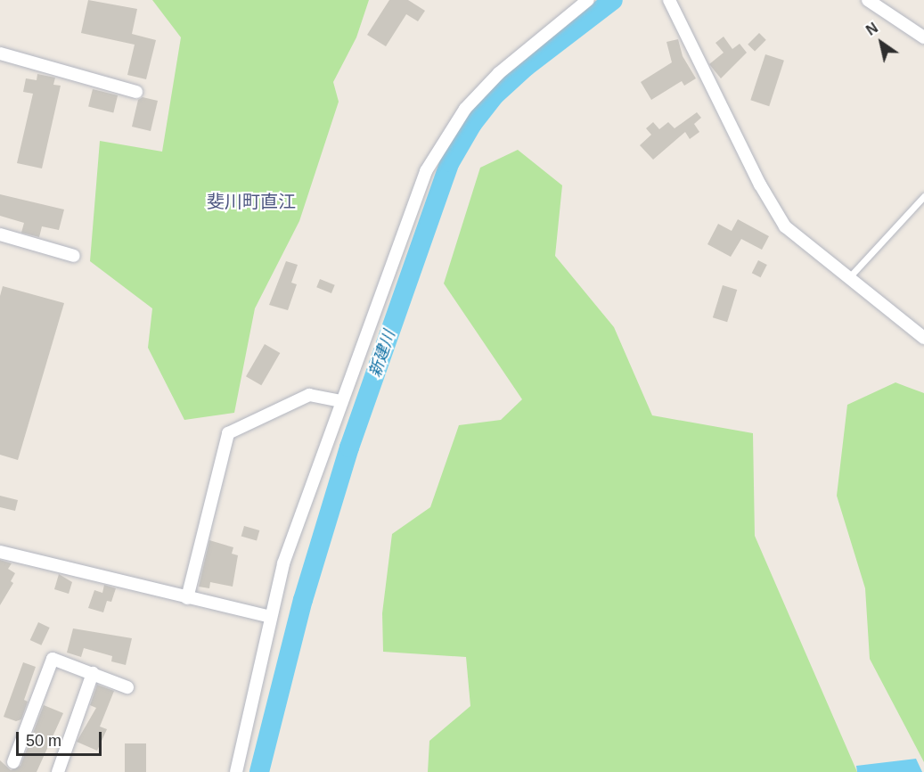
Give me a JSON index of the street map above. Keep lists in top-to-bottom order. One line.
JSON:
{"districts":["斐川町直江"],"water":["新建川"],"scale_bar":"50 m","north":"top left"}
